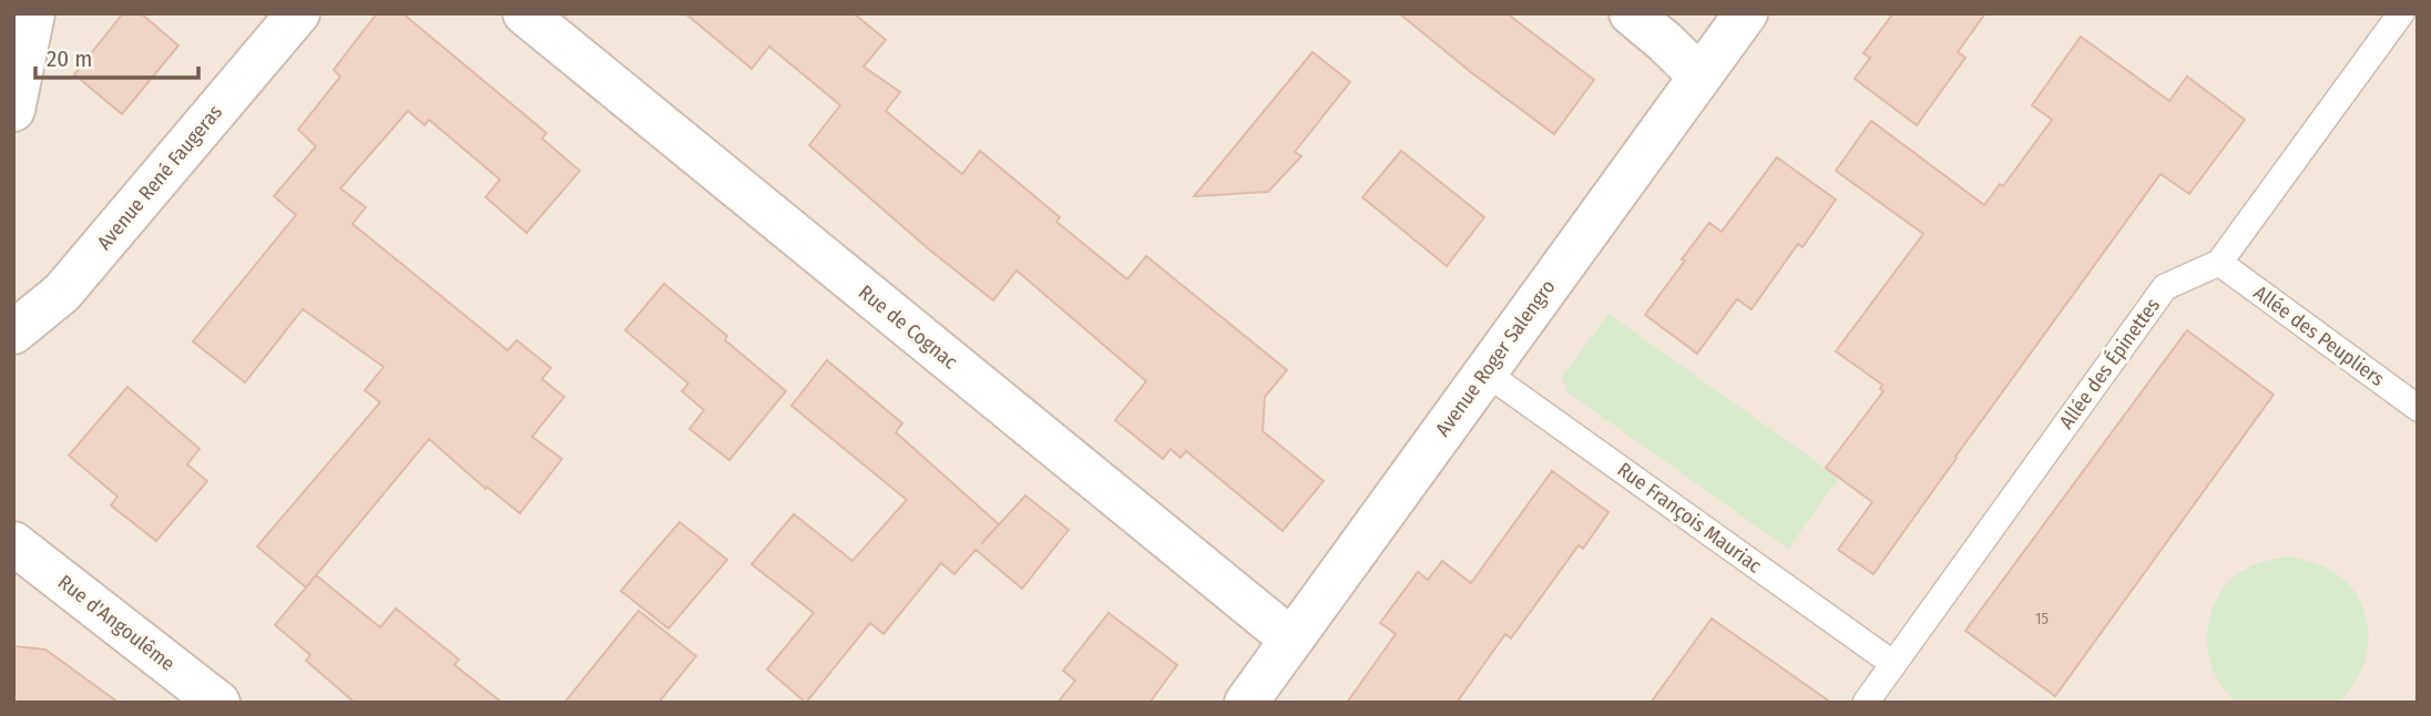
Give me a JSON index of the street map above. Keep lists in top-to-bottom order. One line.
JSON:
{"streets":{"street":["Avenue René Faugeras","Rue de Cognac","Avenue Roger Salengro","Rue d'Angoulême"],"lane":["Allée des Peupliers","Allée des Épinettes","Rue François Mauriac"]},"crossings":[["Rue de Cognac","Avenue Roger Salengro"],["Allée des Peupliers","Allée des Épinettes"],["Avenue Roger Salengro","Rue François Mauriac"],["Allée des Épinettes","Rue François Mauriac"]],"house_numbers":["15"],"scale_bar":"20 m"}
